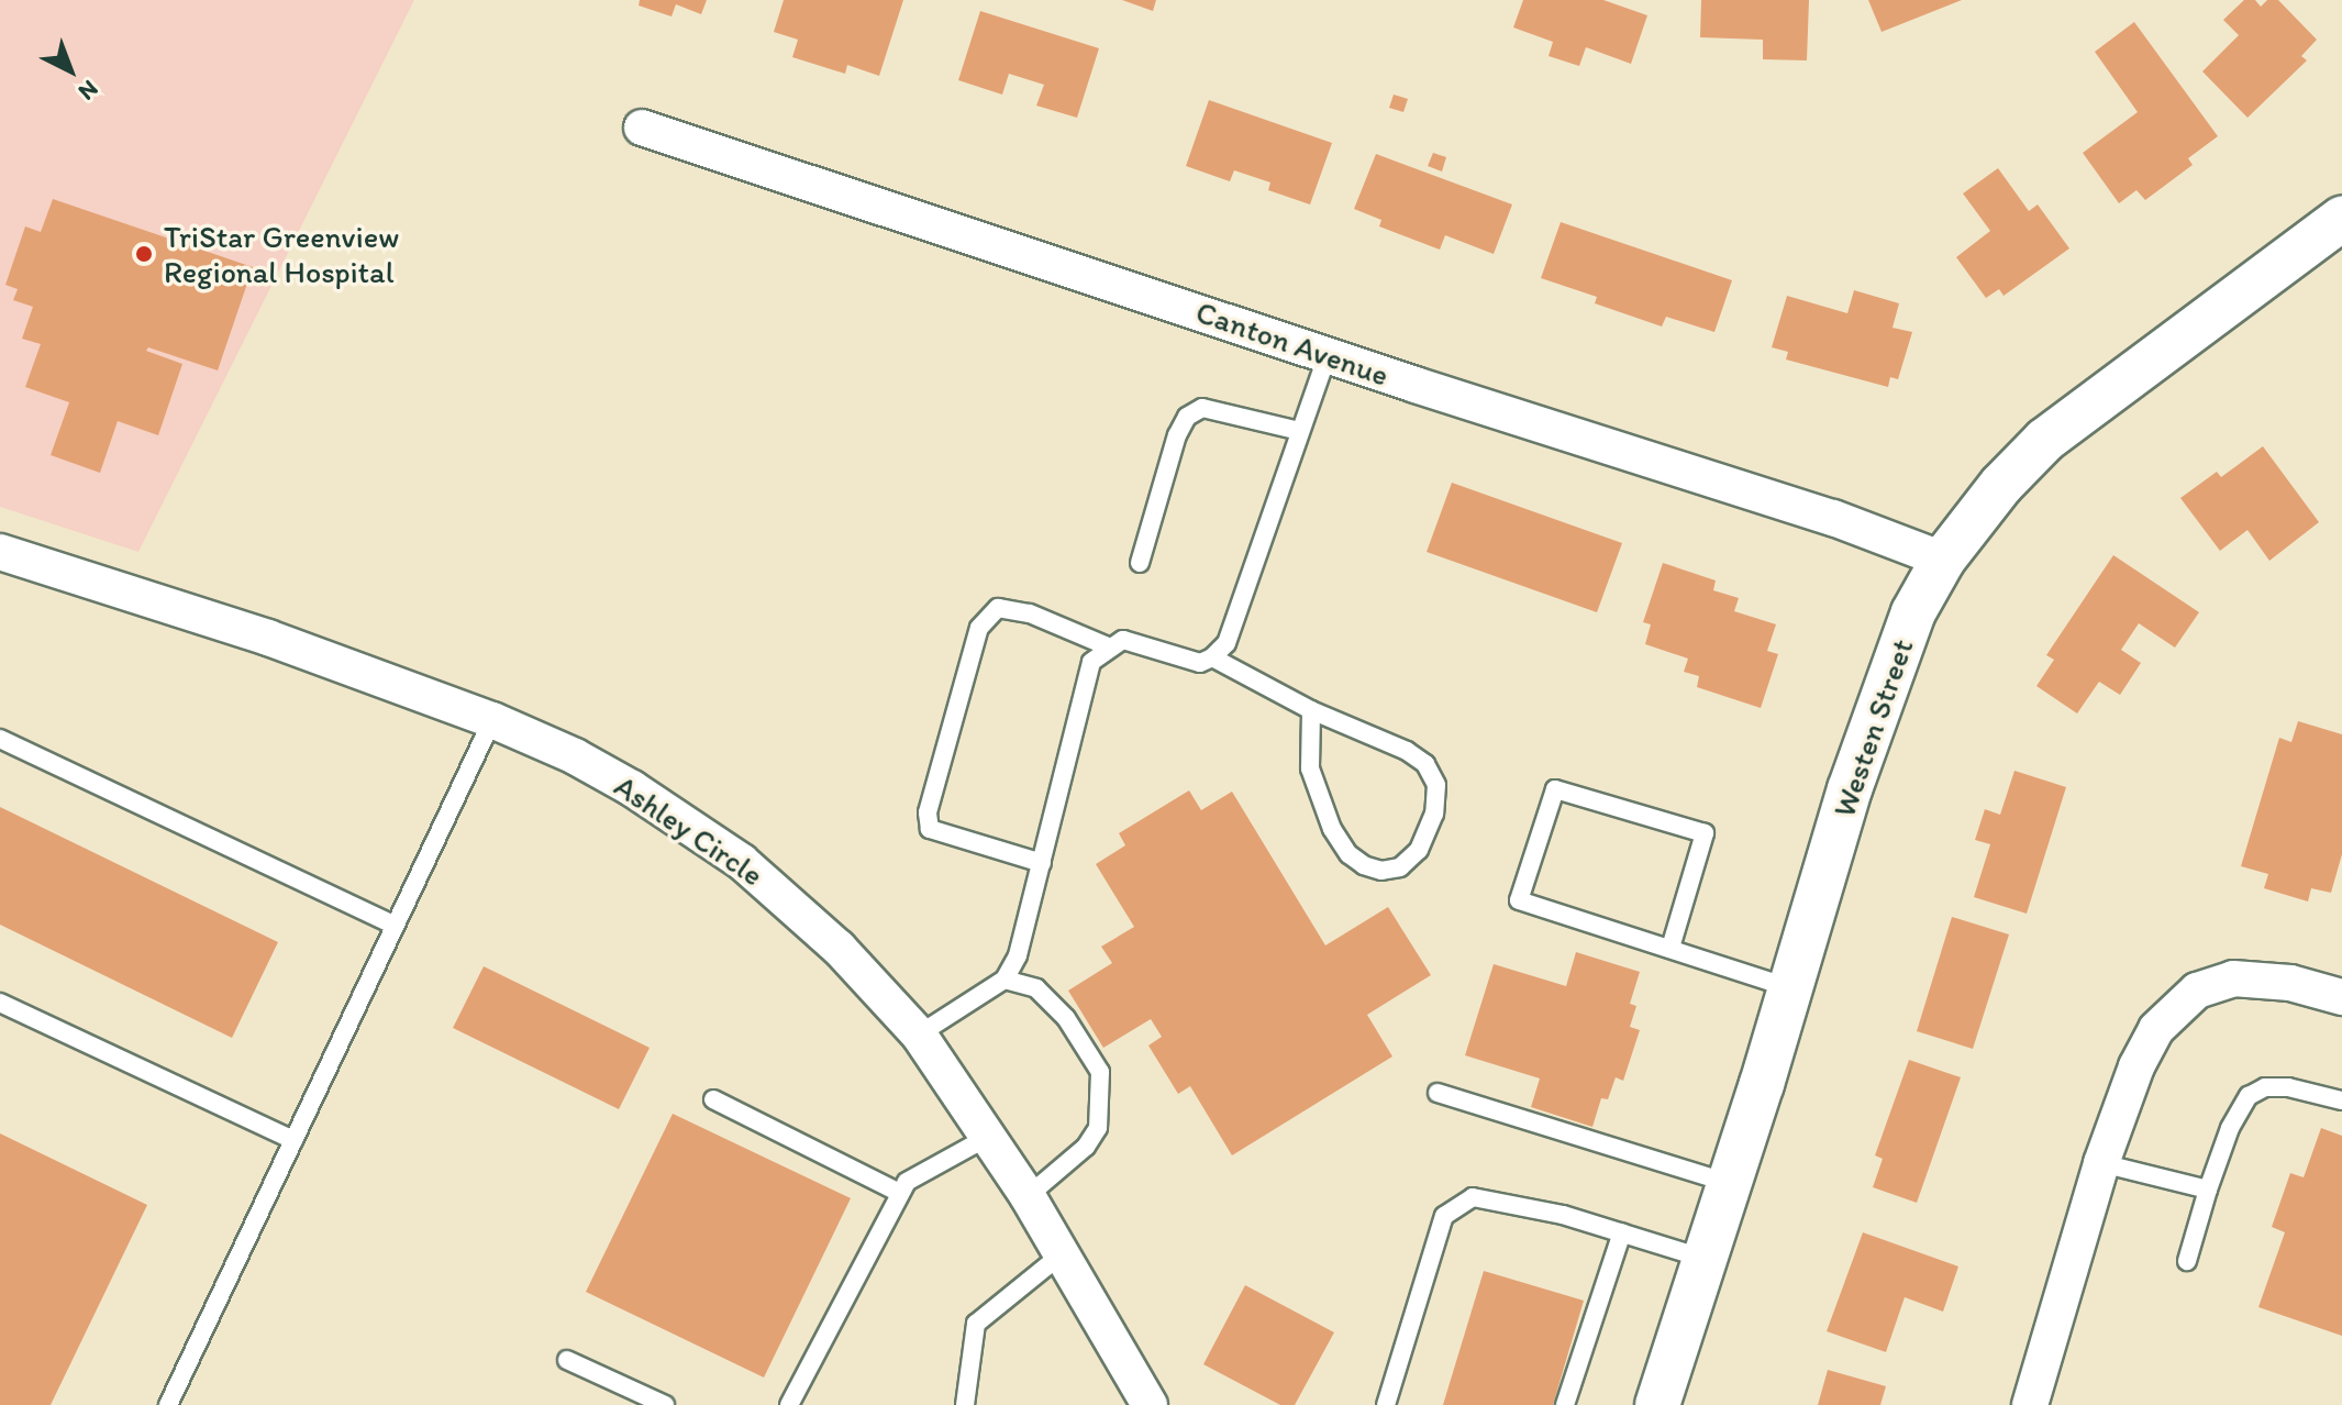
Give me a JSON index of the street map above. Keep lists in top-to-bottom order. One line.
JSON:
{"streets":{"street":["Canton Avenue","Westen Street","Ashley Circle"]},"crossings":[["Canton Avenue","Westen Street"]],"places":["TriStar Greenview Regional Hospital"],"north":"bottom right"}
